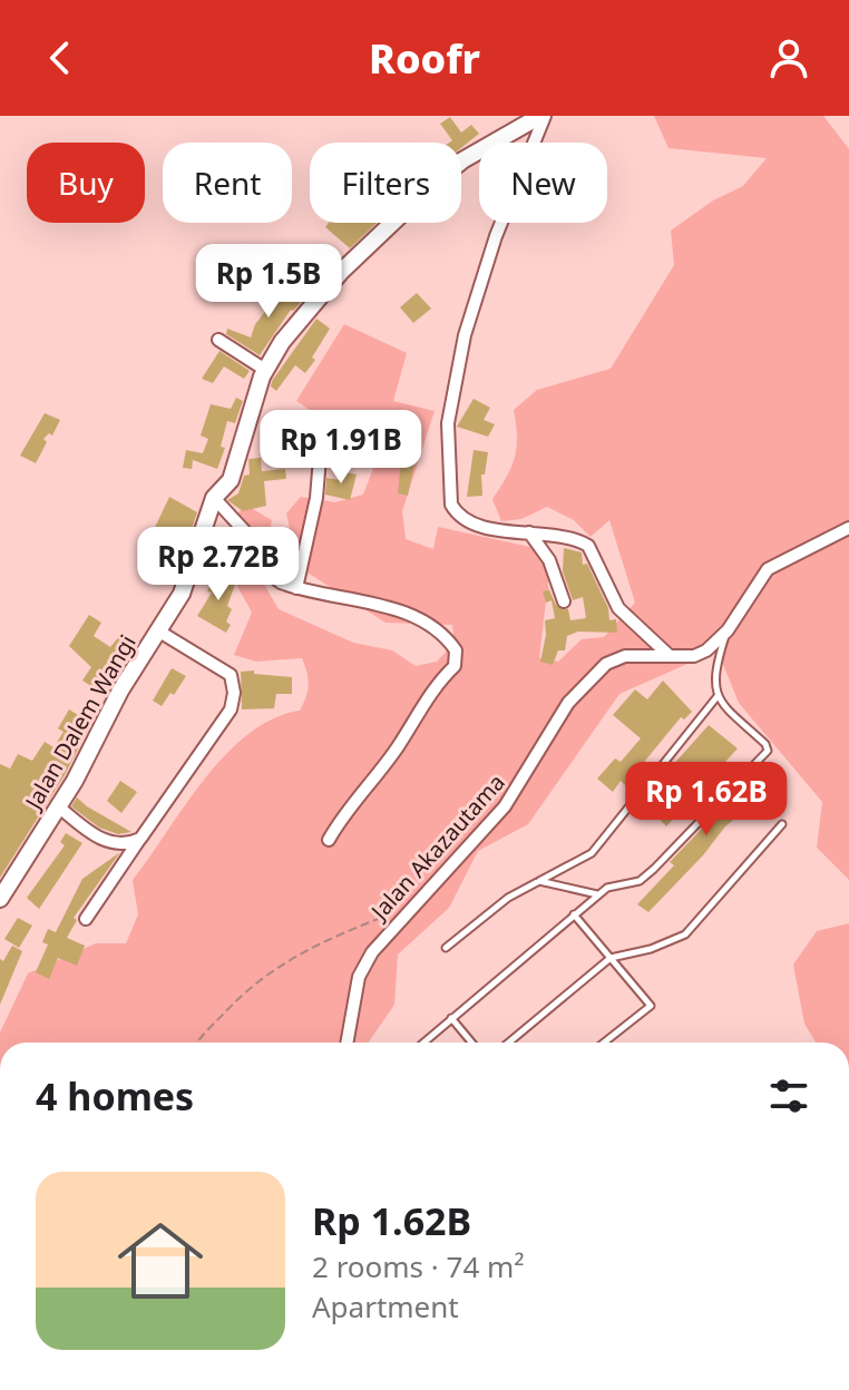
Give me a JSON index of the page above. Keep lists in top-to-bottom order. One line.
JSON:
{"streets":{"street":["Jalan Dalem Wangi","Jalan Akazautama"]},"page":{"header":"Roofr","chip":["Buy","Rent","Filters","New"],"price":["Rp 1.5B","Rp 1.91B","Rp 2.72B","Rp 1.62B"],"heading":"4 homes","list":[{"name":"Rp 1.62B","note":"2 rooms · 74 m² · Apartment"}]}}
